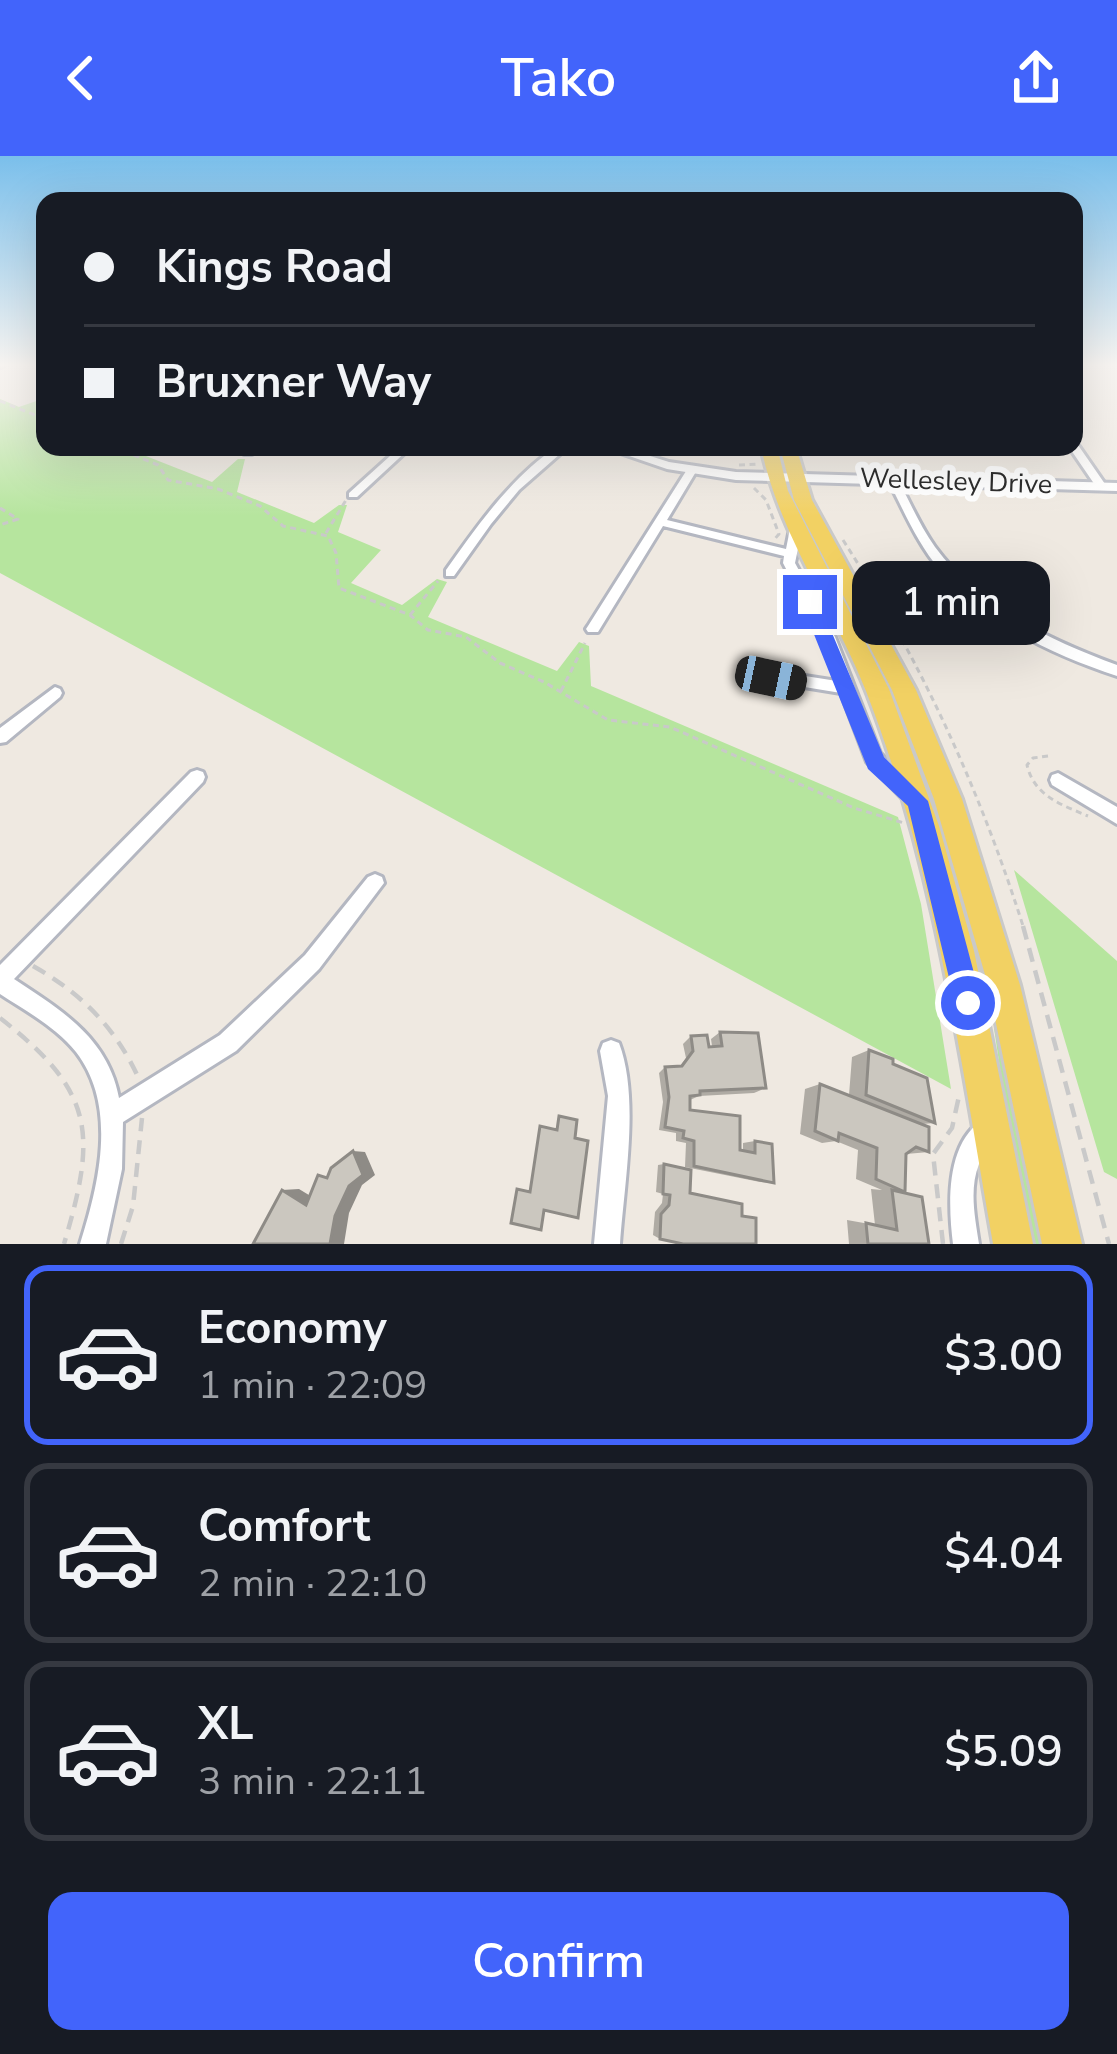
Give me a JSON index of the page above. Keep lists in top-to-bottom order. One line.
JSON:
{"streets":{"street":["Wellesley Drive"]},"page":{"header":"Tako","banner":["Kings Road","Bruxner Way"],"bubble":"1 min","list":[{"name":"Economy","note":"1 min · 22:09","value":"$3.00"},{"name":"Comfort","note":"2 min · 22:10","value":"$4.04"},{"name":"XL","note":"3 min · 22:11","value":"$5.09"}],"buttons":"Confirm"}}
